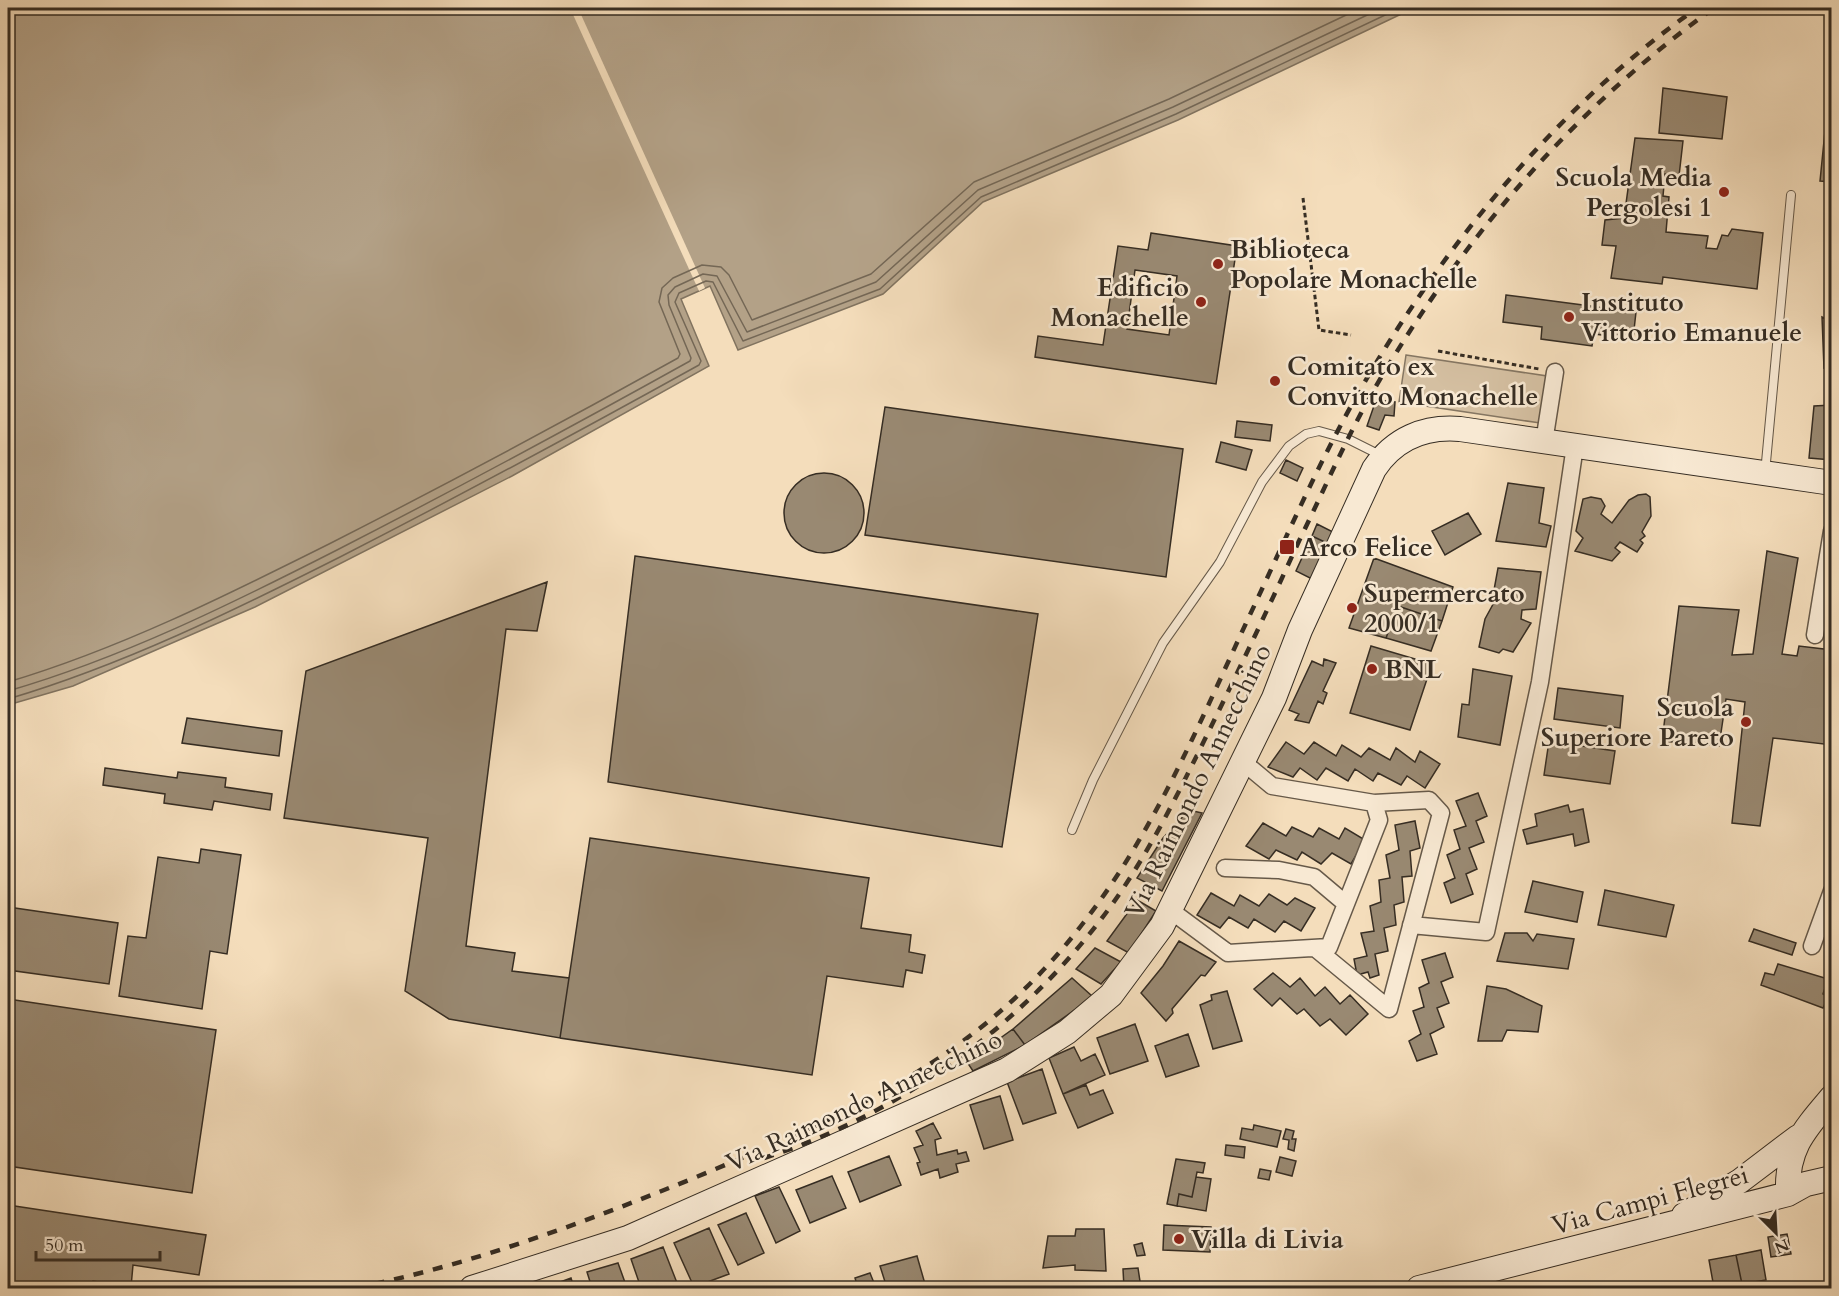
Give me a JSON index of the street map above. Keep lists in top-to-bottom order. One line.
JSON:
{"streets":{"street":["Via Raimondo Annecchino","Via Campi Flegrei"]},"places":{"other":["Scuola Media Pergolesi 1","Biblioteca Popolare Monachelle","Edificio Monachelle","Instituto Vittorio Emanuele","Comitato ex Convitto Monachelle","Supermercato 2000/1","BNL","Scuola Superiore Pareto","Villa di Livia"],"transit":["Arco Felice"]},"scale_bar":"50 m","north":"bottom right"}
